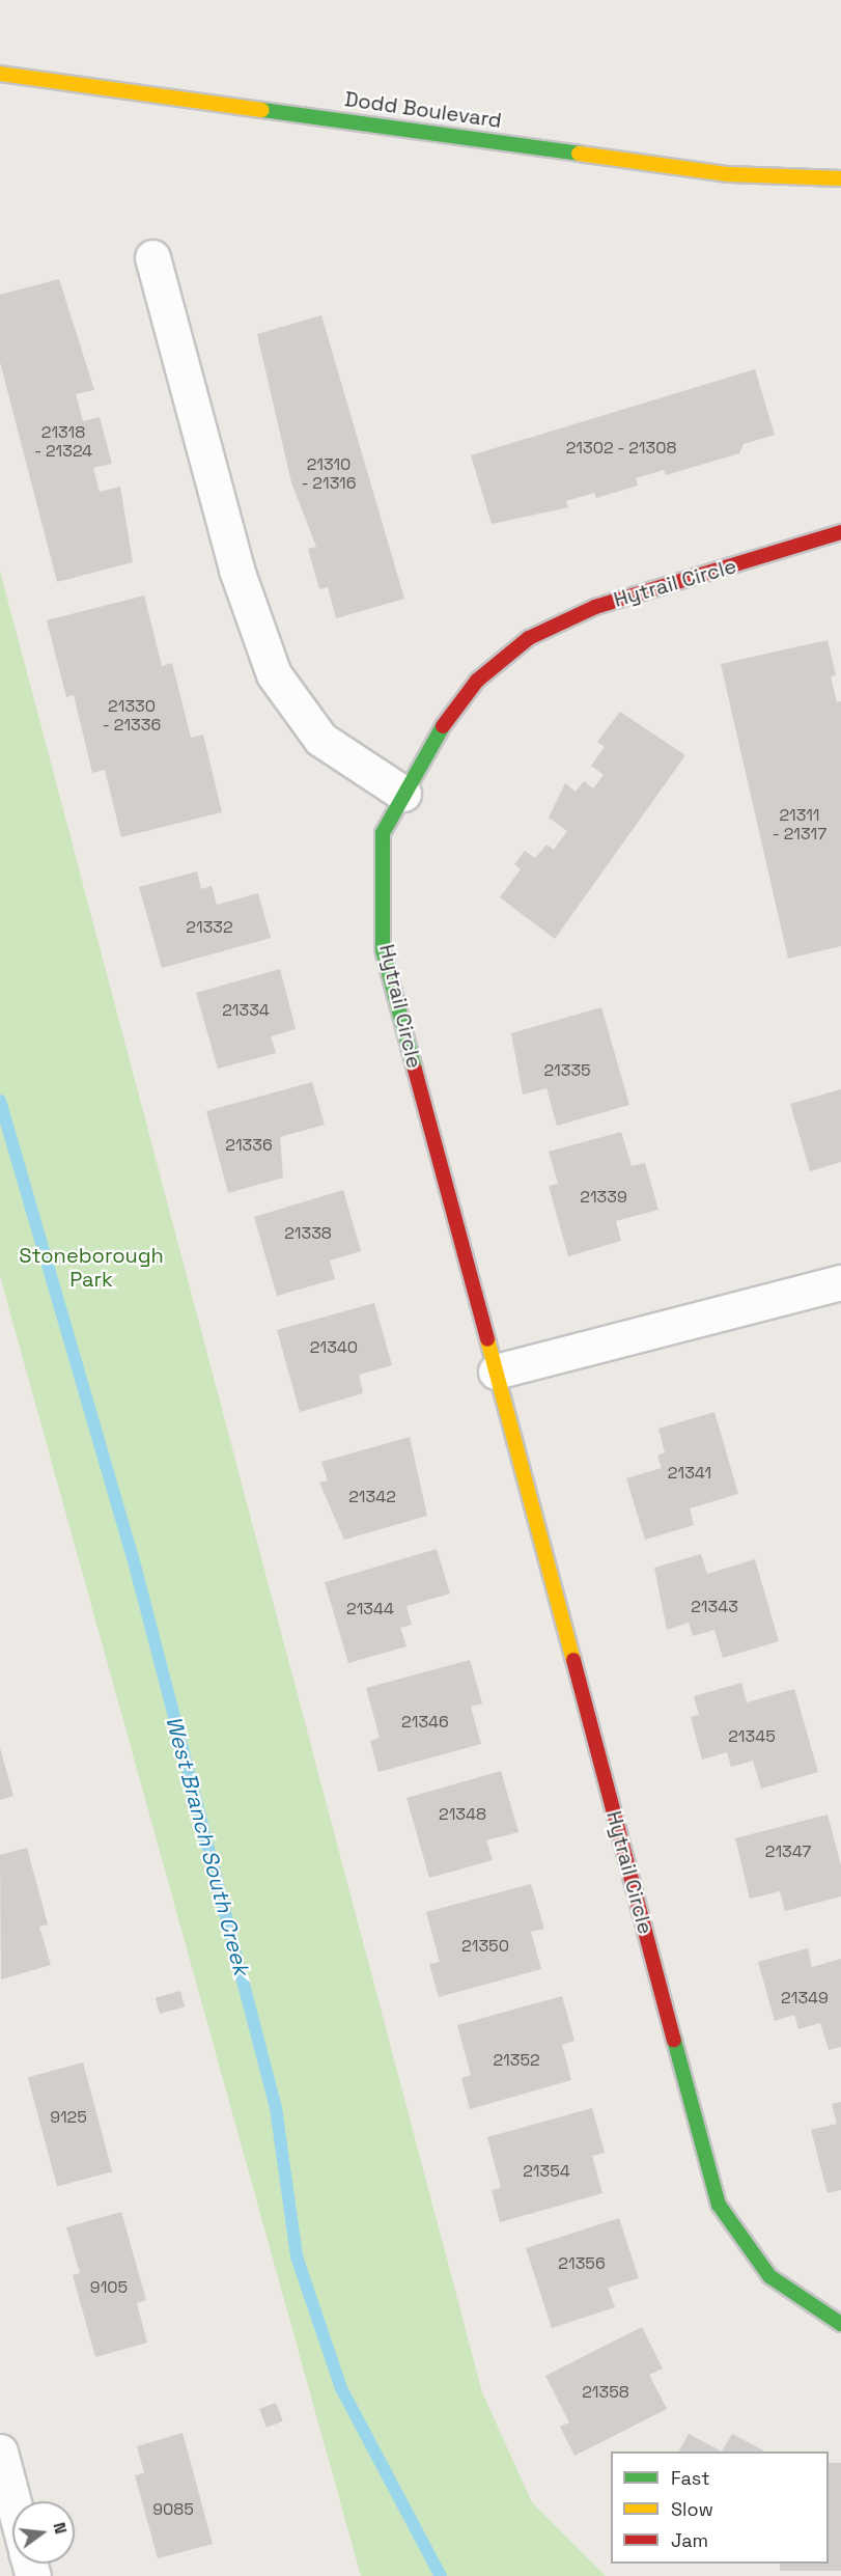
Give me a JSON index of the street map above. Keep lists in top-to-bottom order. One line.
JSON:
{"streets":{"street":["Dodd Boulevard","Hytrail Circle"]},"water":["West Branch South Creek"],"parks":["Stoneborough Park"],"house_numbers":["21318 - 21324","21302 - 21308","21310 - 21316","21330 - 21336","21311 - 21317","21332","21334","21335","21336","21339","21338","21340","21341","21342","21343","21344","21346","21345","21348","21347","21350","21349","21352","9125","21354","21356","9105","21358","9085"],"legend":["Fast","Slow","Jam"],"north":"right"}
